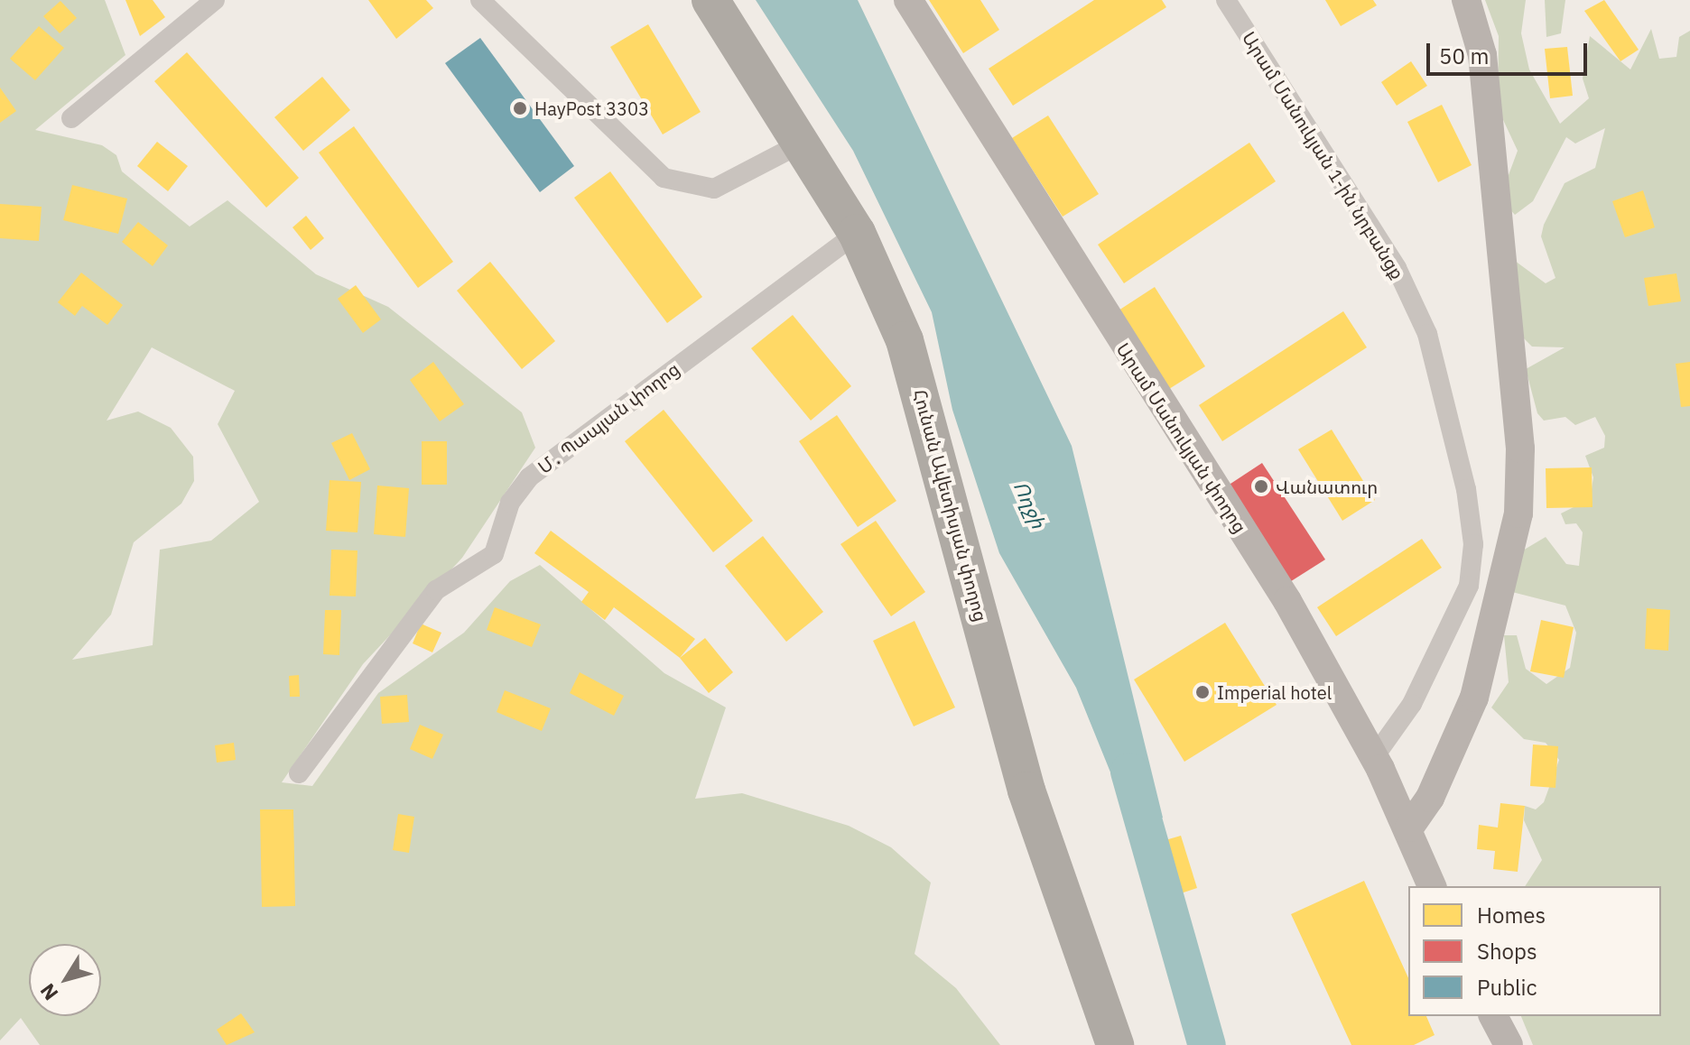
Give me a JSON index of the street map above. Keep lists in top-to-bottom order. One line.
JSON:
{"streets":{"highway":["Հունան Ավետիսյան փողոց"],"street":["Արամ Մանուկյան 1-ին նրբանցք","Մ․ Պապյան փողոց","Արամ Մանուկյան փողոց"]},"crossings":[["Արամ Մանուկյան 1-ին նրբանցք","Արամ Մանուկյան փողոց"],["Մ․ Պապյան փողոց","Հունան Ավետիսյան փողոց"]],"water":["Ողջի"],"places":["HayPost 3303","Վանատուր","Imperial hotel"],"legend":["Homes","Shops","Public"],"scale_bar":"50 m","north":"bottom left"}
